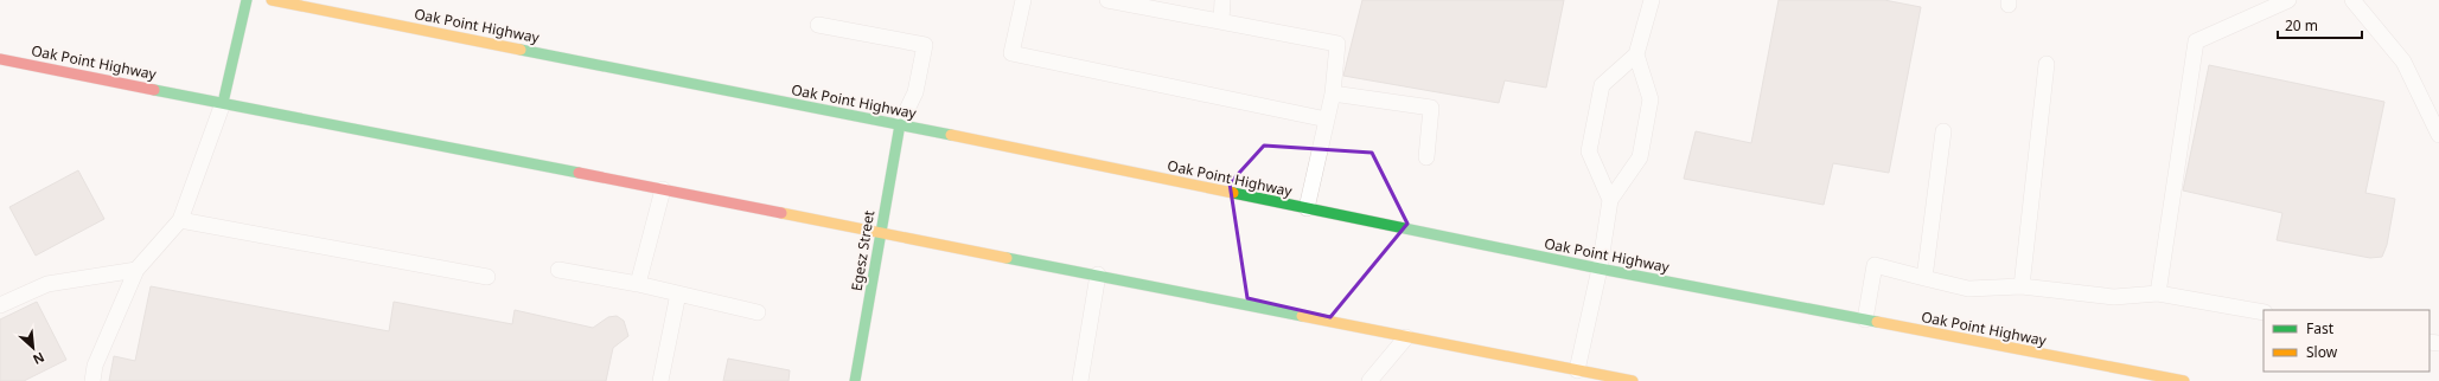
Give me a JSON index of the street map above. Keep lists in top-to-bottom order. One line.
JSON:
{"streets":{"main road":["Oak Point Highway","Egesz Street"]},"crossings":[["Oak Point Highway","Egesz Street"]],"legend":["Fast","Slow"],"scale_bar":"20 m","north":"bottom right"}
